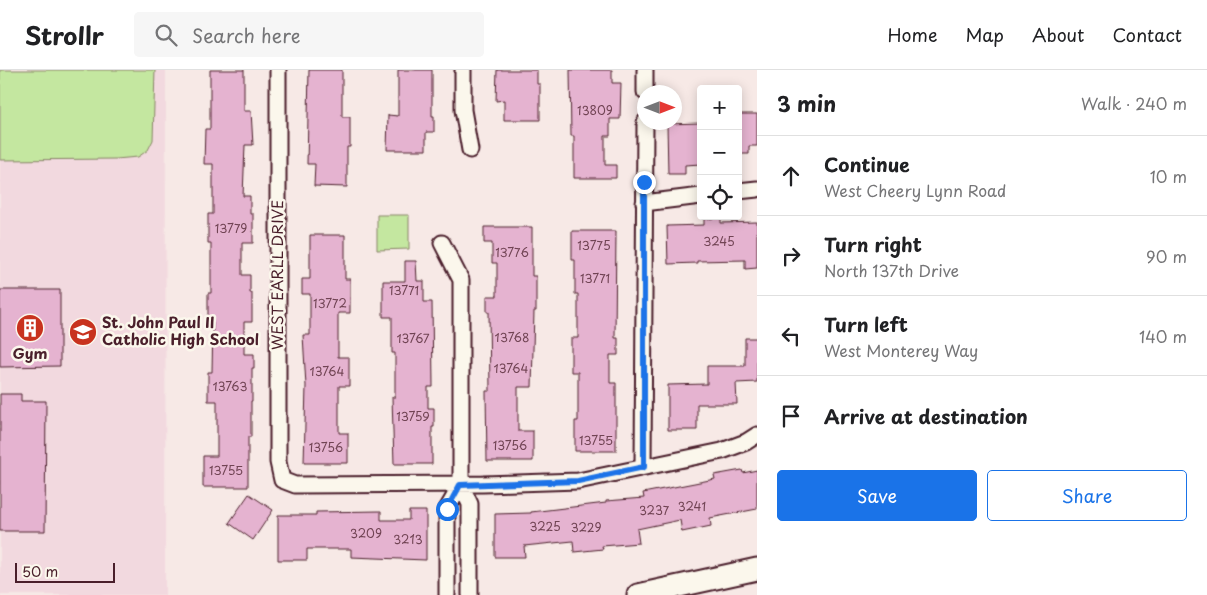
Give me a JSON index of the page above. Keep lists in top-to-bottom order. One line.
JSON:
{"streets":{"street":["WEST EARLL DRIVE"]},"places":{"building":["Gym"],"school or university":["St. John Paul II Catholic High School"]},"house_numbers":["13809","13779","3245","13775","13776","13771","13771","13772","13768","13767","13764","13764","13763","13759","13755","13756","13756","13755","3241","3237","3225","3229","3209","3213"],"scale_bar":"50 m","north":"right","page":{"header":"Strollr","search":"Search here","nav":["Home","Map","About","Contact"],"heading":["3 min","Walk · 240 m"],"map_buttons":["+","−"],"list":[["Continue","West Cheery Lynn Road","10 m"],["Turn right","North 137th Drive","90 m"],["Turn left","West Monterey Way","140 m"],"Arrive at destination"],"buttons":["Save","Share"],"scale":"50 m"}}
